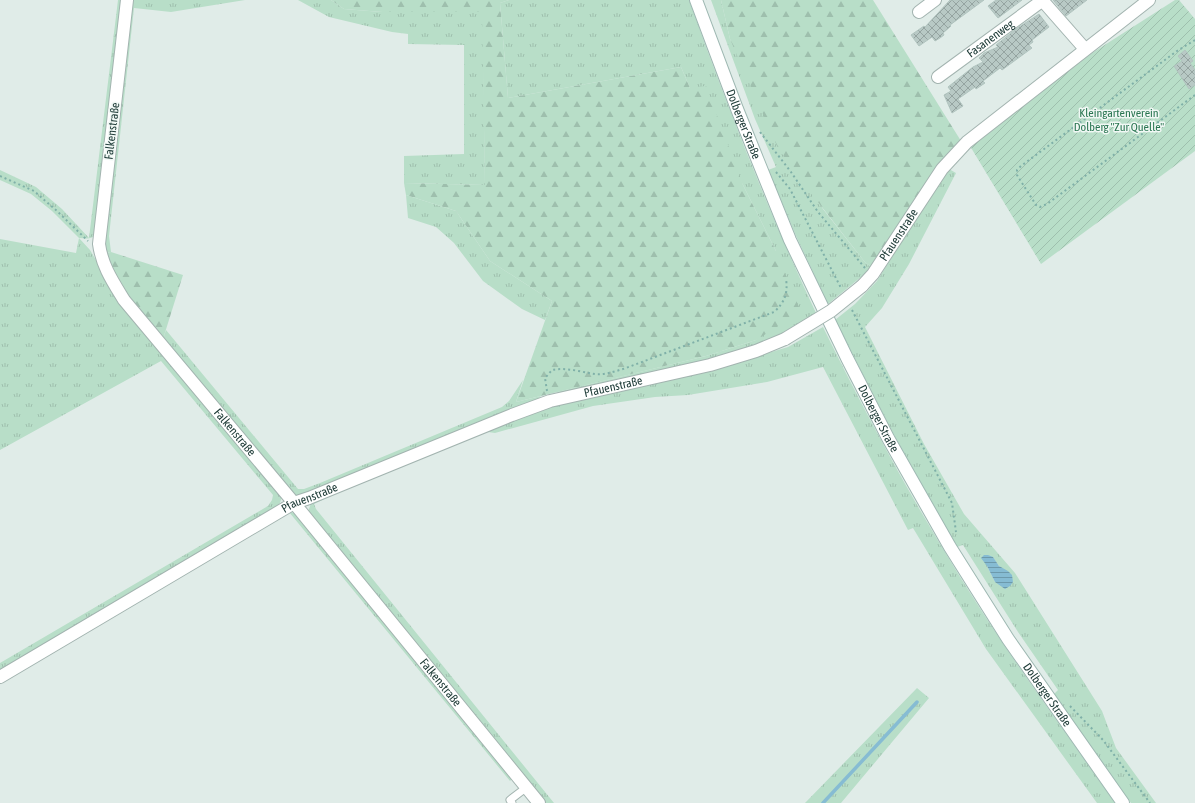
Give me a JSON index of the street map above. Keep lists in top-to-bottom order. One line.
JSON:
{"streets":{"street":["Fasanenweg","Dolberger Straße","Falkenstraße","Pfauenstraße"]},"crossings":[["Falkenstraße","Pfauenstraße"]],"parks":["Kleingartenverein Dolberg \"Zur Quelle\""]}
